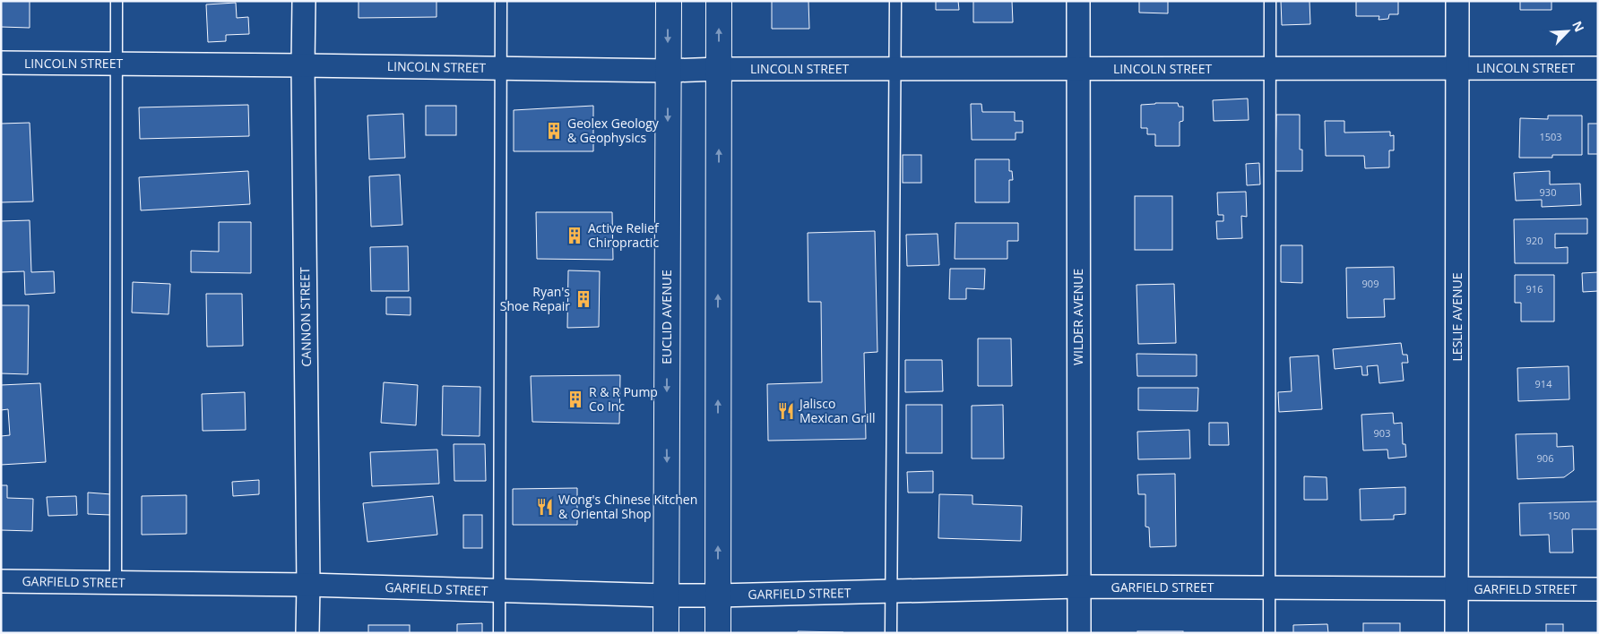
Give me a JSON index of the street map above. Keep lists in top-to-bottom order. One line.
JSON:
{"streets":{"highway":["EUCLID AVENUE"],"street":["LINCOLN STREET","CANNON STREET","WILDER AVENUE","LESLIE AVENUE","GARFIELD STREET"]},"crossings":[["LINCOLN STREET","CANNON STREET"],["LINCOLN STREET","EUCLID AVENUE"],["LINCOLN STREET","WILDER AVENUE"],["LINCOLN STREET","LESLIE AVENUE"],["CANNON STREET","GARFIELD STREET"],["EUCLID AVENUE","GARFIELD STREET"],["WILDER AVENUE","GARFIELD STREET"],["LESLIE AVENUE","GARFIELD STREET"]],"places":{"building":["Geolex Geology & Geophysics","Active Relief Chiropractic","Ryan's Shoe Repair","R & R Pump Co Inc"],"restaurant":["Jalisco Mexican Grill","Wong's Chinese Kitchen & Oriental Shop"]},"house_numbers":["1503","930","920","909","916","914","903","906","1500"],"north":"top right"}
